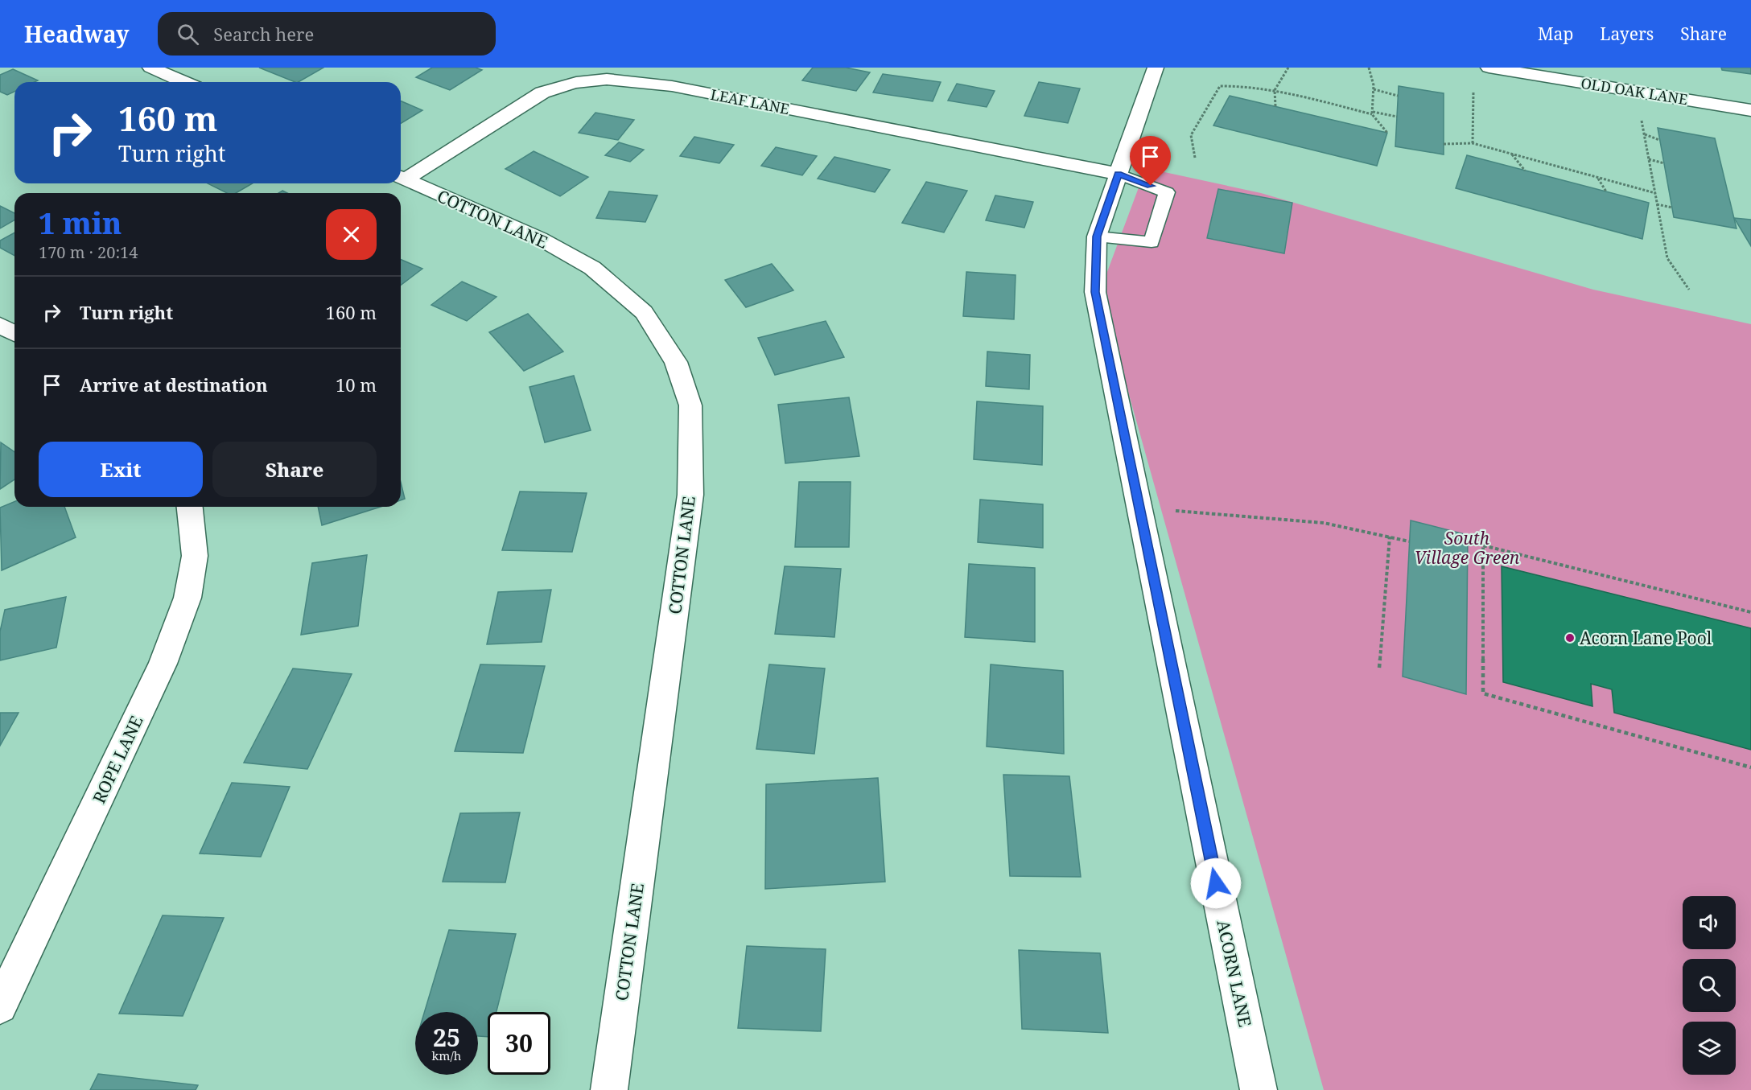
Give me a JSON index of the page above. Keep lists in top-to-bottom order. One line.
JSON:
{"streets":{"street":["OLD OAK LANE","LEAF LANE","COTTON LANE","ROPE LANE","ACORN LANE"]},"crossings":[["LEAF LANE","ACORN LANE"]],"parks":["South Village Green"],"places":["Acorn Lane Pool"],"page":{"header":"Headway","search":"Search here","nav":["Map","Layers","Share"],"turn":["160 m","Turn right"],"heading":["1 min","170 m · 20:14"],"list":[{"name":"Turn right","value":"160 m"},{"name":"Arrive at destination","value":"10 m"}],"buttons":["Exit","Share"],"speed":"25 km/h","limit":"30"}}
